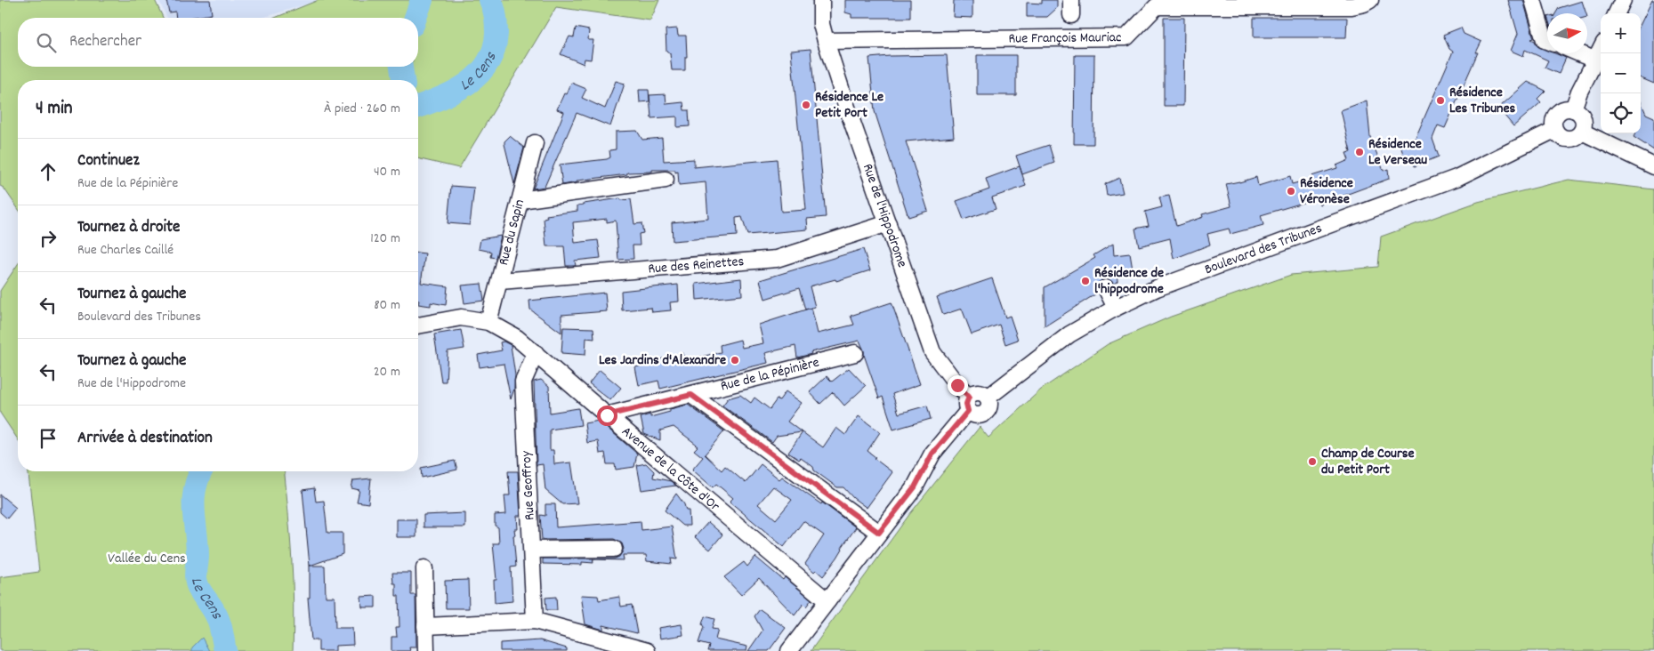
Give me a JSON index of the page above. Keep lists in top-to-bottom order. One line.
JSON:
{"streets":{"street":["Rue François Mauriac","Rue de l'Hippodrome","Rue du Sapin","Boulevard des Tribunes","Rue des Reinettes","Rue de la Pépinière","Avenue de la Côte d'Or","Rue Geoffroy"]},"crossings":[["Rue François Mauriac","Rue de l'Hippodrome"],["Rue de l'Hippodrome","Boulevard des Tribunes"],["Rue de l'Hippodrome","Rue des Reinettes"],["Rue du Sapin","Rue des Reinettes"],["Rue du Sapin","Avenue de la Côte d'Or"],["Rue de la Pépinière","Avenue de la Côte d'Or"],["Avenue de la Côte d'Or","Rue Geoffroy"]],"water":["Le Cens"],"parks":["Vallée du Cens"],"places":["Résidence Les Tribunes","Résidence Le Petit Port","Résidence Le Verseau","Résidence Véronèse","Résidence de l'hippodrome","Les Jardins d'Alexandre","Champ de Course du Petit Port"],"north":"right","page":{"map_buttons":["+","−"],"search":"Rechercher","heading":["4 min","À pied · 260 m"],"list":[["Continuez","Rue de la Pépinière","40 m"],["Tournez à droite","Rue Charles Caillé","120 m"],["Tournez à gauche","Boulevard des Tribunes","80 m"],["Tournez à gauche","Rue de l'Hippodrome","20 m"],"Arrivée à destination"]}}
